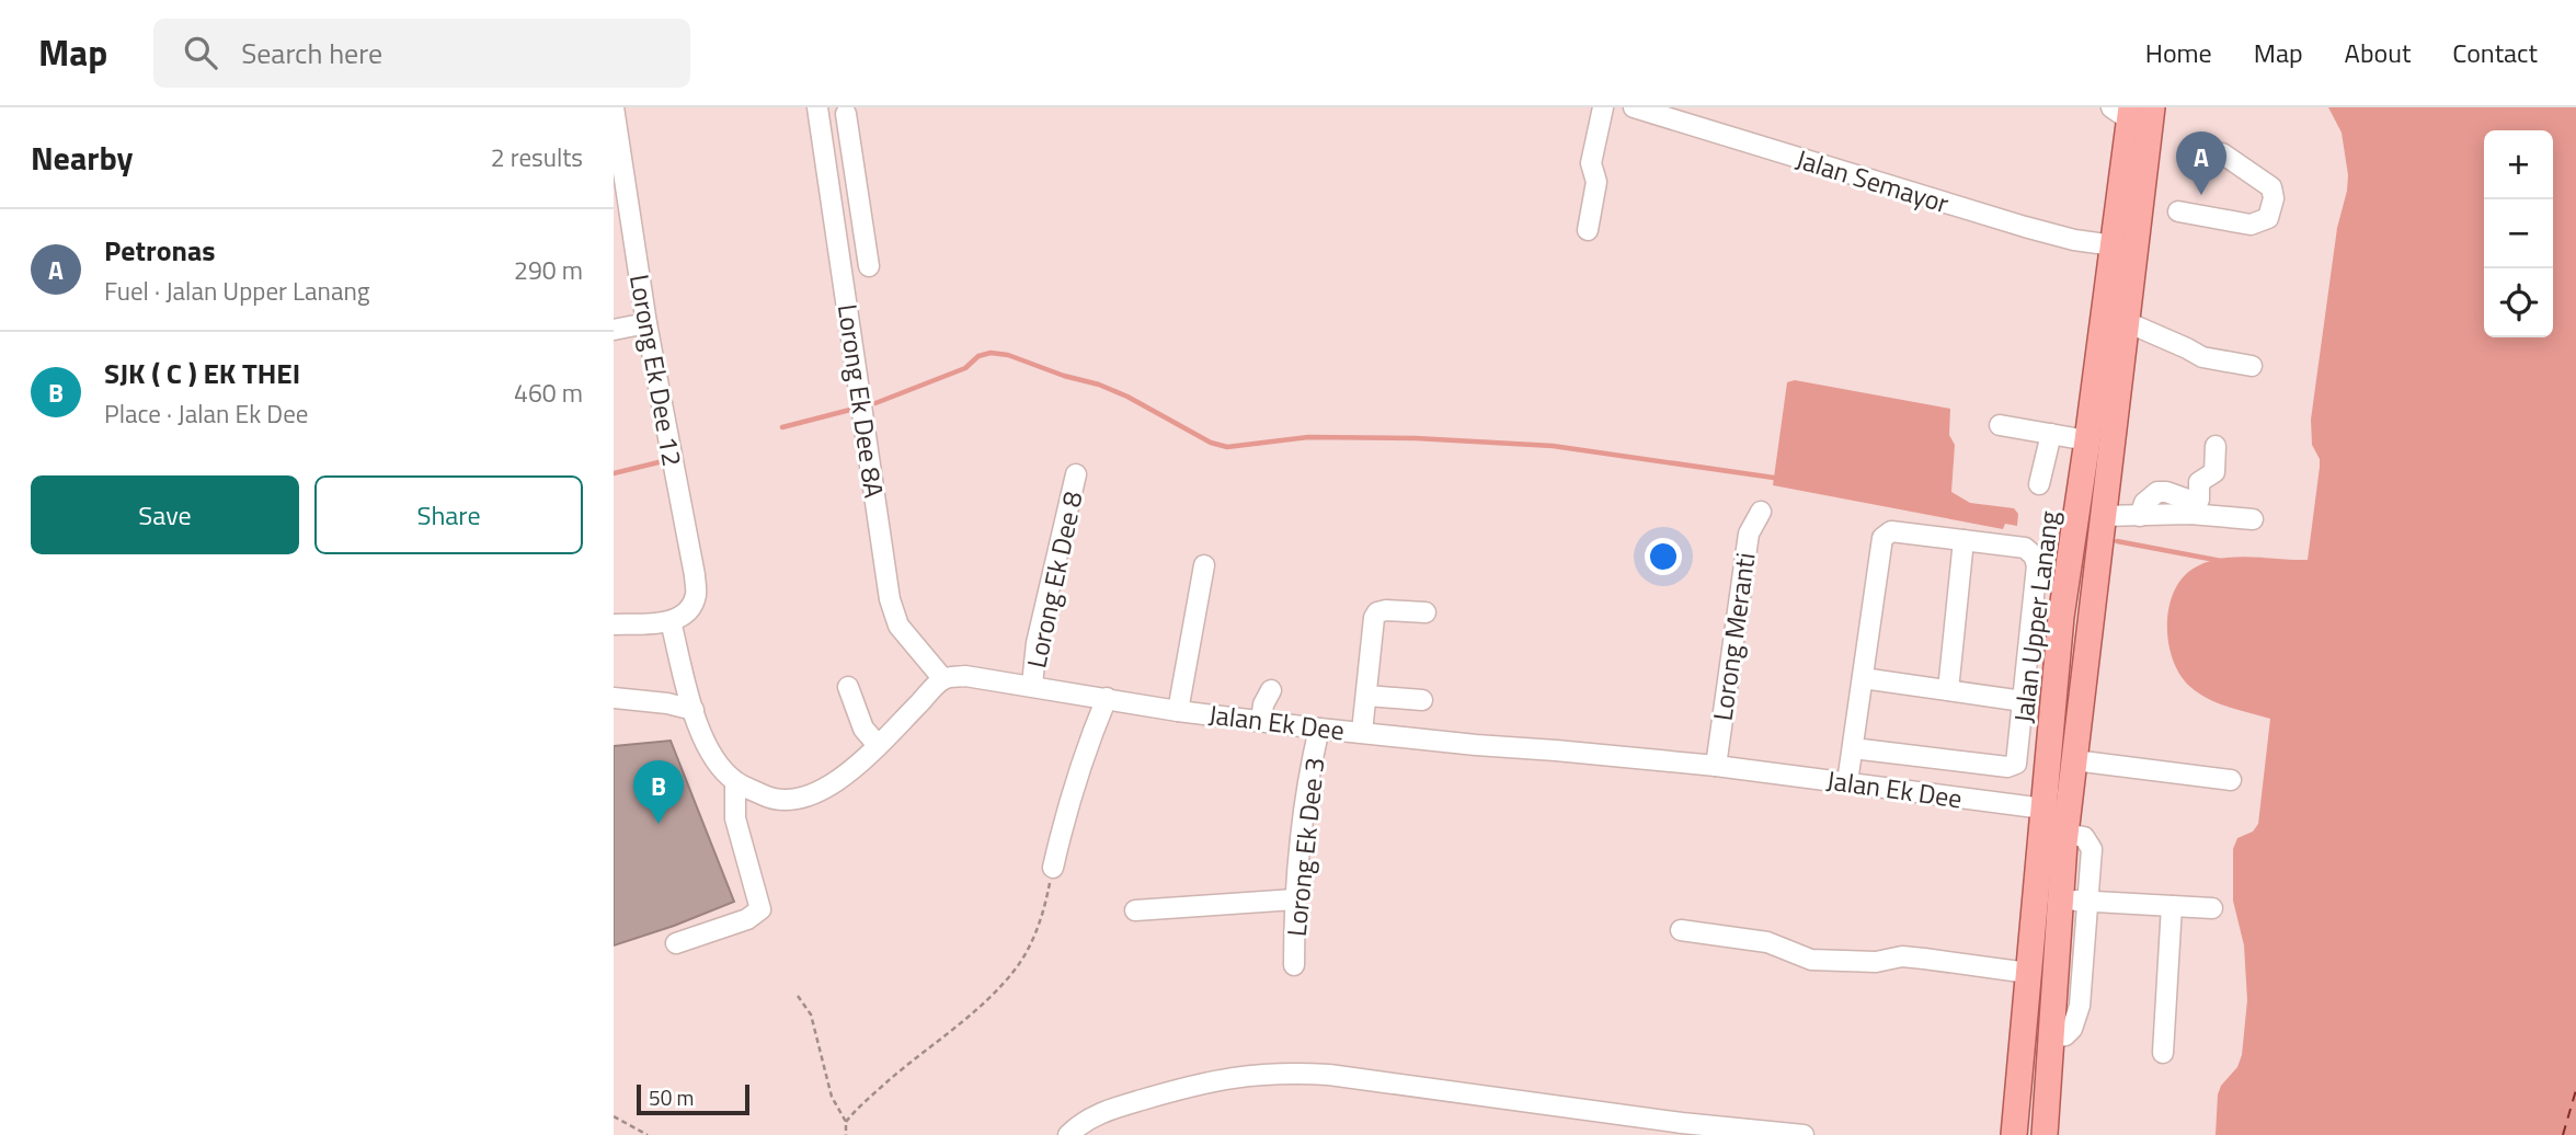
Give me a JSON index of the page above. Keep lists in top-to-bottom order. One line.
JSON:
{"streets":{"main road":["Jalan Upper Lanang"],"street":["Jalan Semayor","Lorong Ek Dee 12","Lorong Ek Dee 8A","Lorong Ek Dee 8","Lorong Meranti","Jalan Ek Dee","Lorong Ek Dee 3"]},"crossings":[["Jalan Semayor","Jalan Upper Lanang"],["Lorong Ek Dee 8A","Jalan Ek Dee"],["Lorong Ek Dee 8","Jalan Ek Dee"],["Jalan Upper Lanang","Jalan Ek Dee"],["Lorong Meranti","Jalan Ek Dee"],["Jalan Ek Dee","Lorong Ek Dee 3"]],"scale_bar":"50 m","page":{"header":"Map","search":"Search here","nav":["Home","Map","About","Contact"],"heading":["Nearby","2 results"],"map_buttons":["+","−"],"pins":["A","B"],"list":[{"mark":"A","name":"Petronas","note":"Fuel · Jalan Upper Lanang","value":"290 m"},{"mark":"B","name":"SJK ( C ) EK THEI","note":"Place · Jalan Ek Dee","value":"460 m"}],"buttons":["Save","Share"],"scale":"50 m"}}
